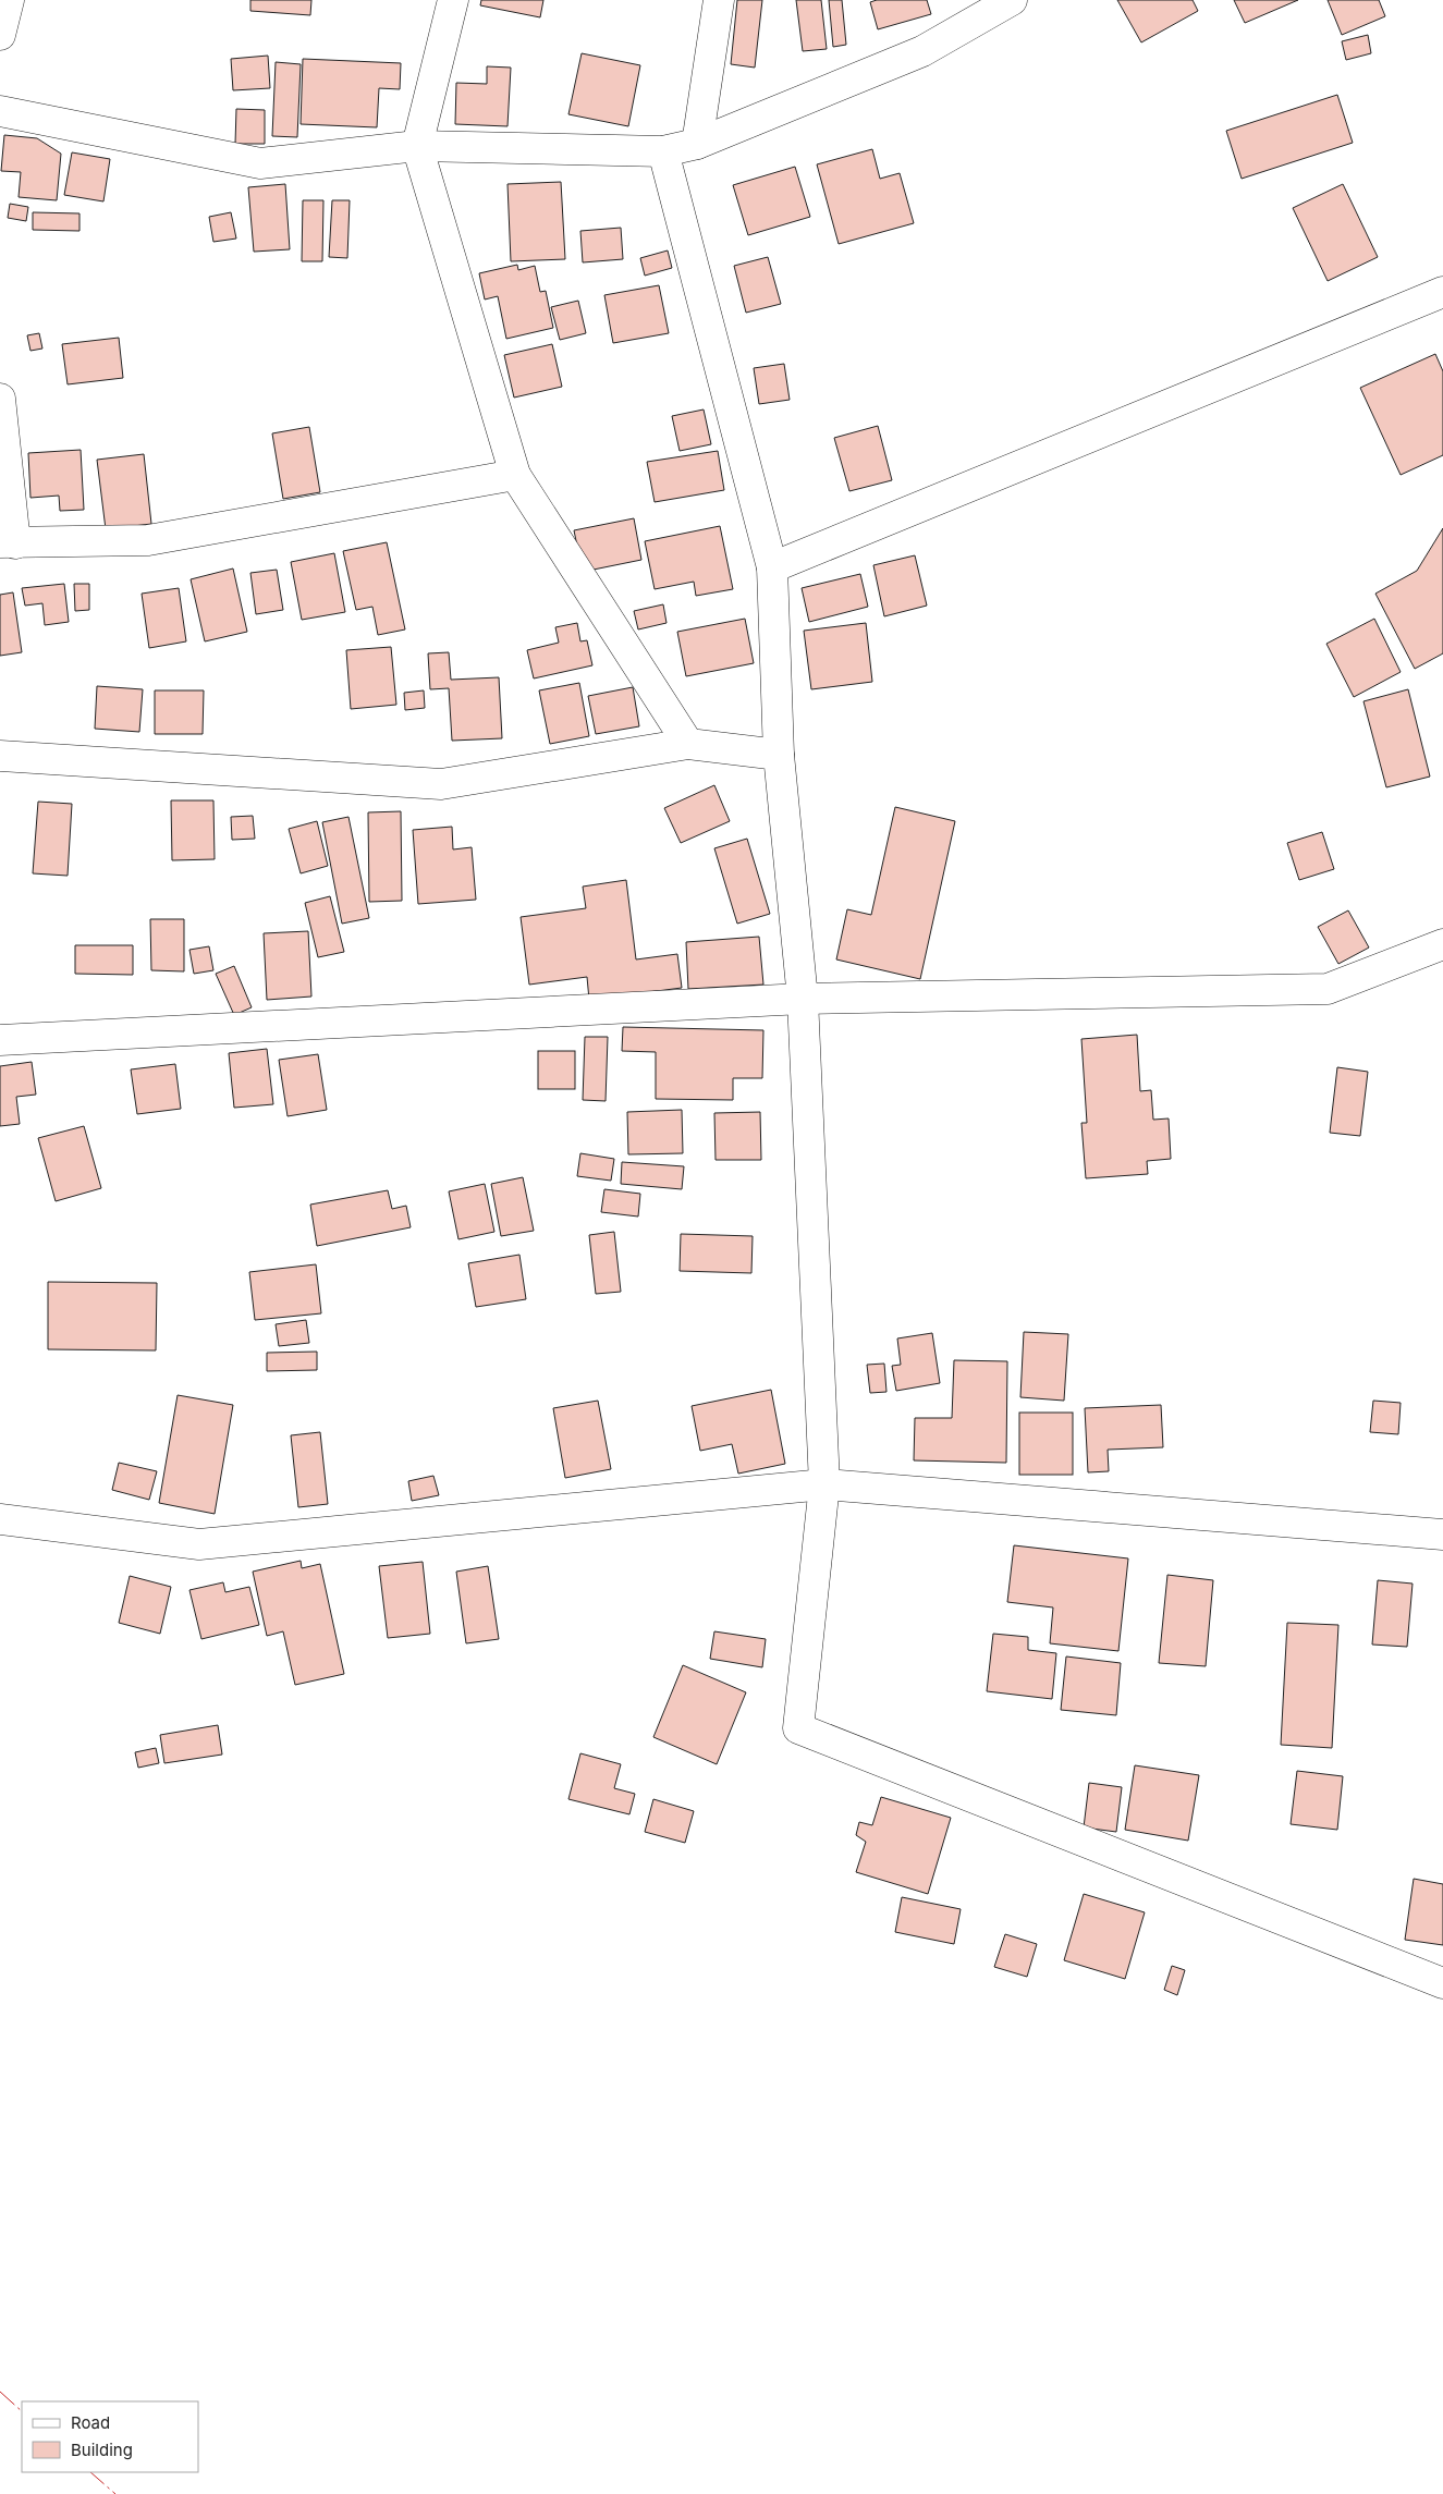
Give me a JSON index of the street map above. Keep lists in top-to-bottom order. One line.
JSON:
{"legend":["Road","Building"]}
